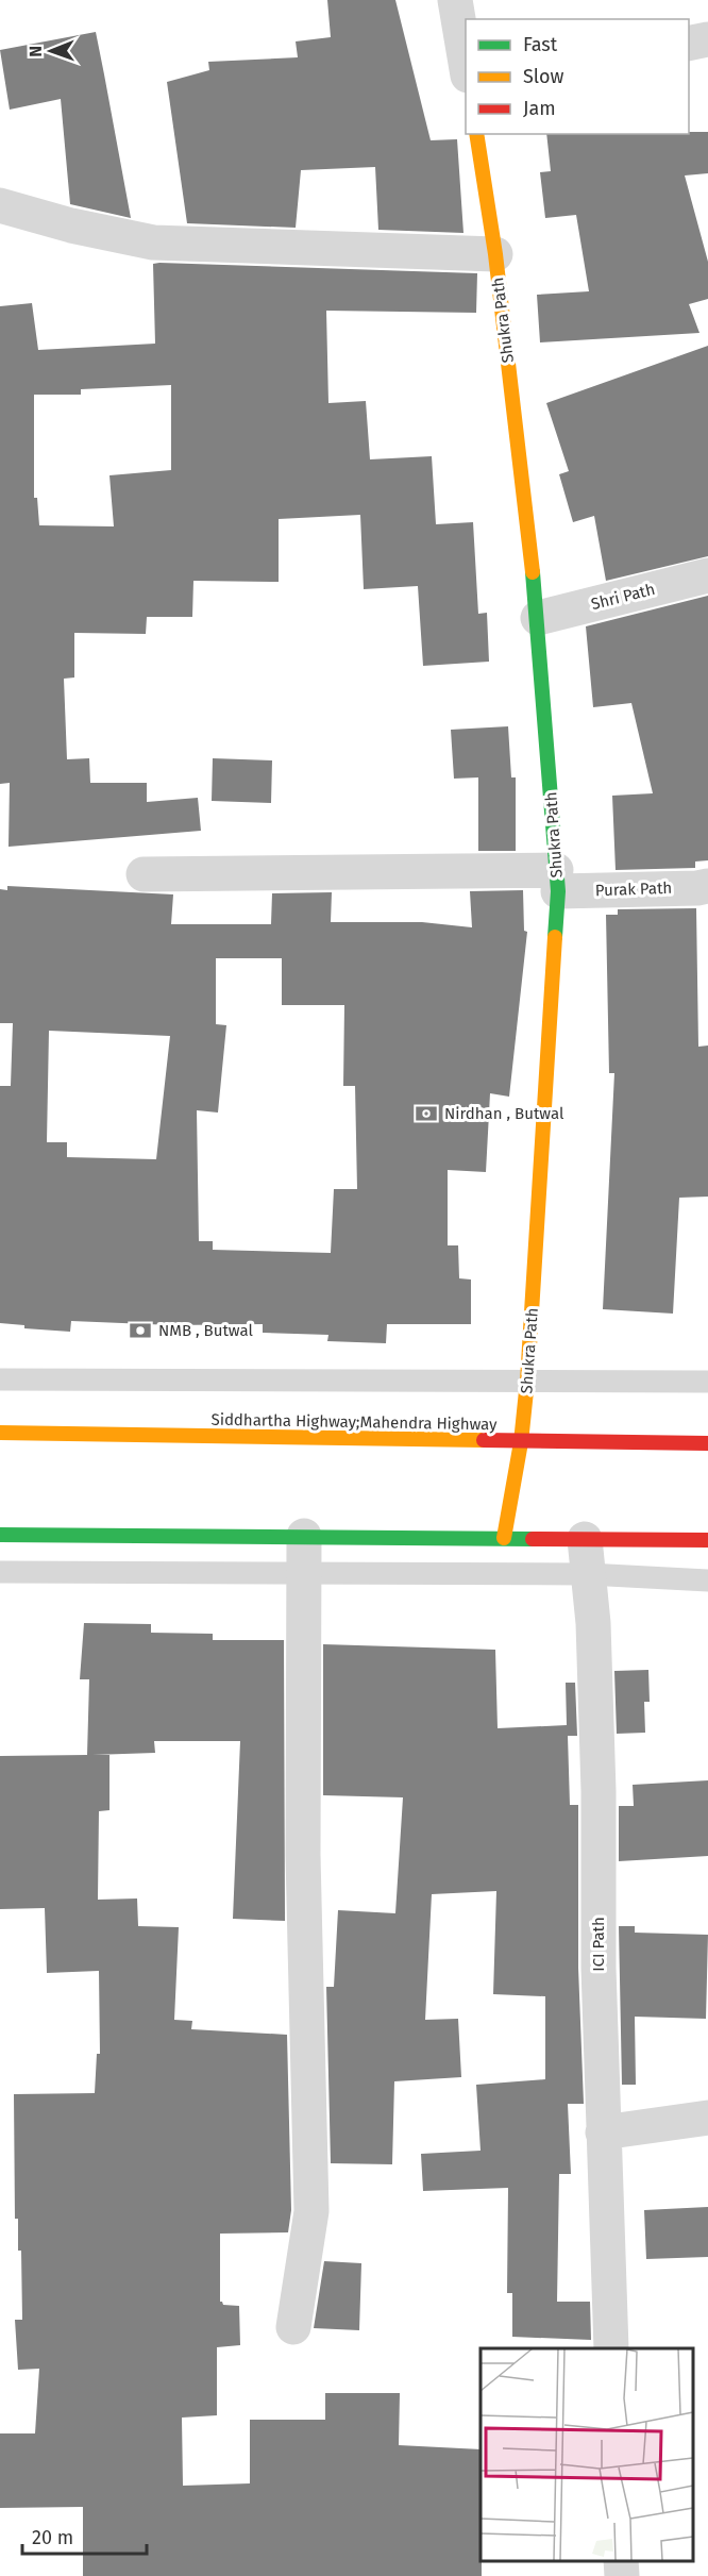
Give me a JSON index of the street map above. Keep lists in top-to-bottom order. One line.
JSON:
{"streets":{"main road":["Shukra Path","Siddhartha Highway;Mahendra Highway"],"street":["Shri Path","Purak Path","ICI Path"]},"crossings":[["Shukra Path","Shri Path"],["Shukra Path","Purak Path"],["Shukra Path","Siddhartha Highway;Mahendra Highway"]],"places":{"bank":["Nirdhan , Butwal","NMB , Butwal"]},"legend":["Fast","Slow","Jam"],"scale_bar":"20 m","north":"left"}
